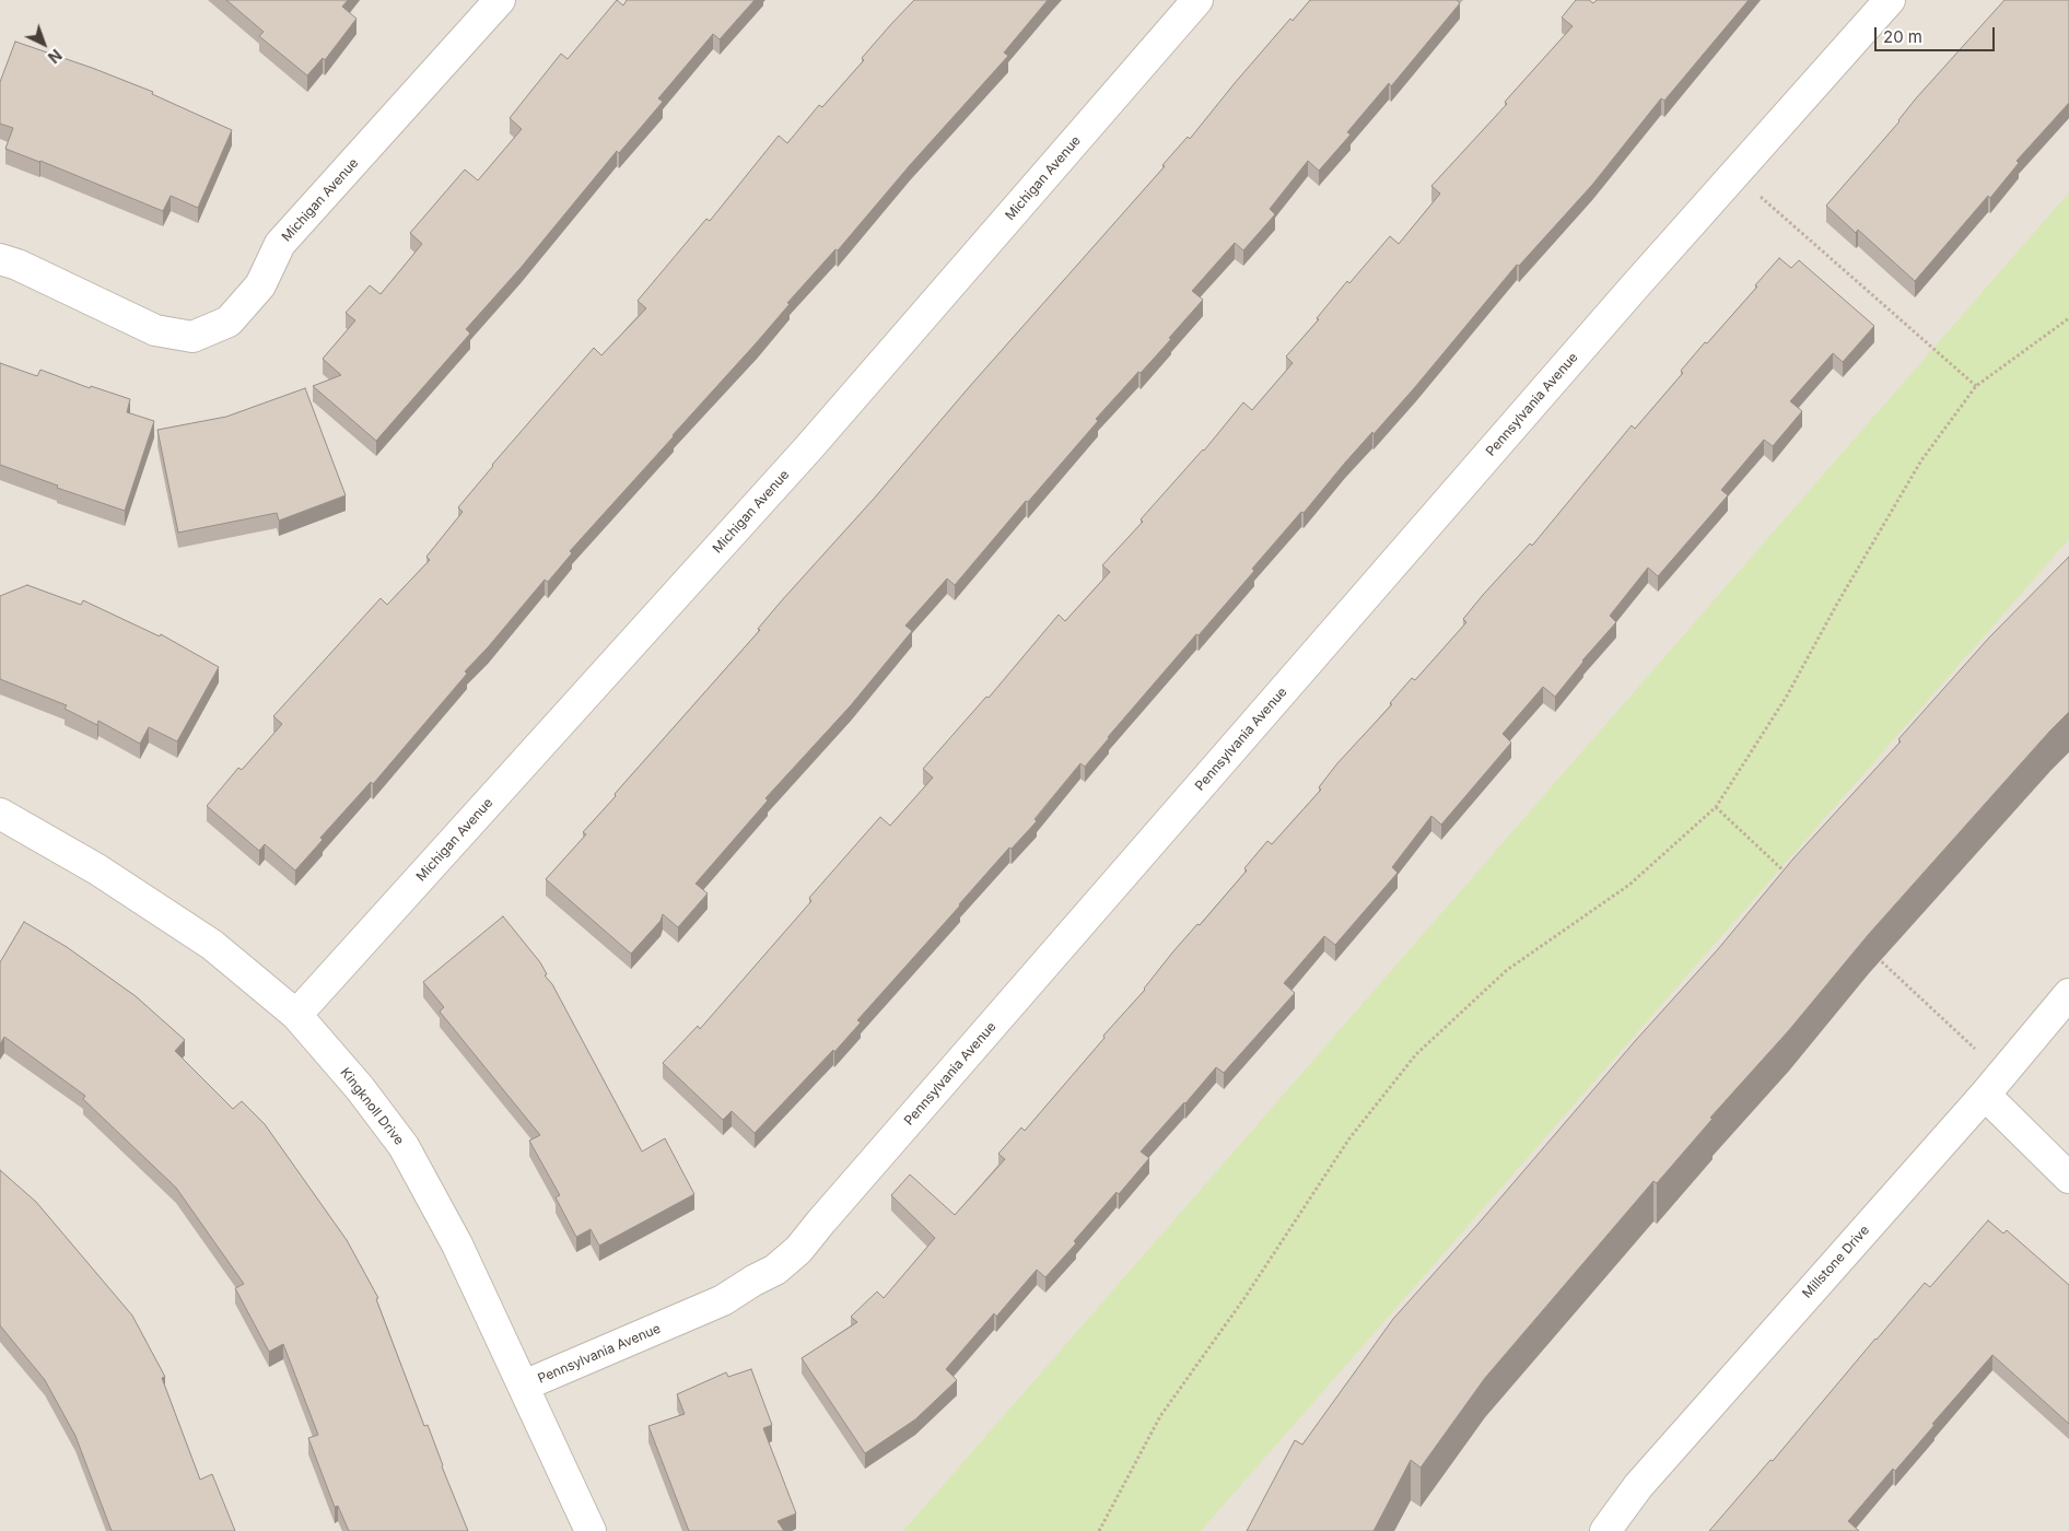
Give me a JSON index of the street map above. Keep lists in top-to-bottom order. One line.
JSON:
{"streets":{"street":["Michigan Avenue","Pennsylvania Avenue","Kingknoll Drive","Millstone Drive"]},"crossings":[["Michigan Avenue","Kingknoll Drive"],["Pennsylvania Avenue","Kingknoll Drive"]],"scale_bar":"20 m","north":"bottom right"}
